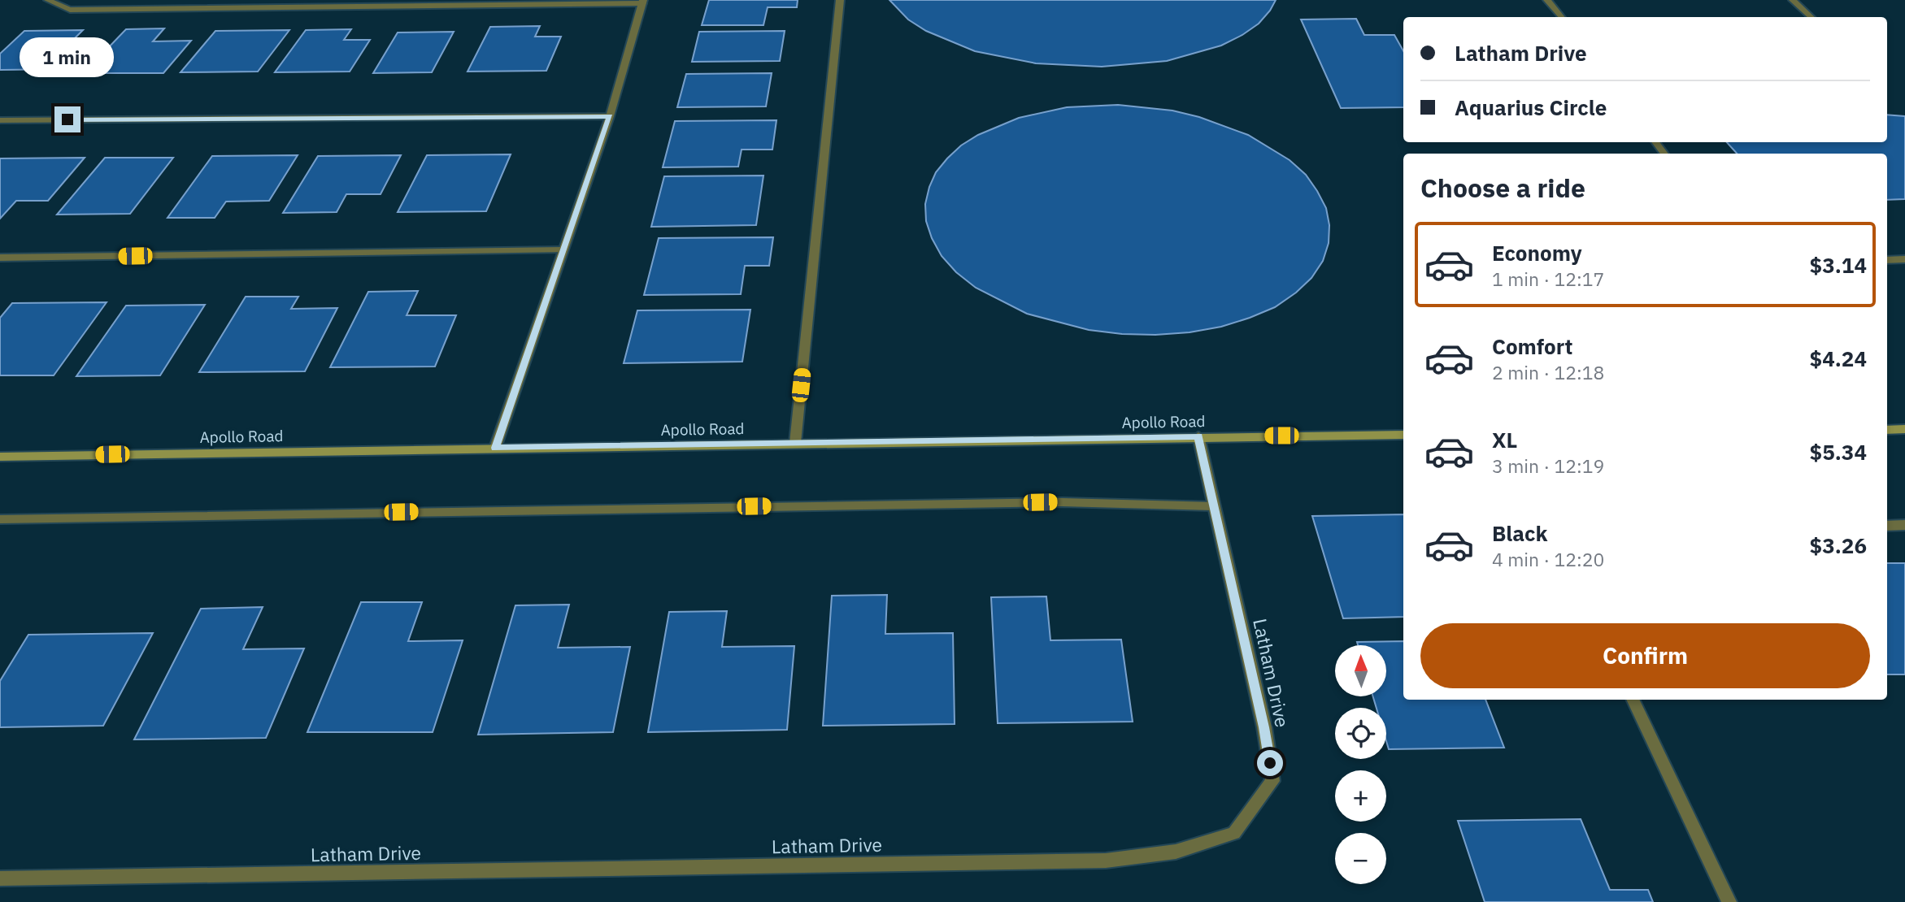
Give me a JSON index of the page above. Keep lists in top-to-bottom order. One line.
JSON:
{"streets":{"street":["Apollo Road","Latham Drive"]},"crossings":[["Apollo Road","Latham Drive"]],"north":"top","page":{"banner":["Latham Drive","Aquarius Circle"],"bubble":"1 min","heading":"Choose a ride","list":[{"name":"Economy","note":"1 min · 12:17","value":"$3.14"},{"name":"Comfort","note":"2 min · 12:18","value":"$4.24"},{"name":"XL","note":"3 min · 12:19","value":"$5.34"},{"name":"Black","note":"4 min · 12:20","value":"$3.26"}],"buttons":"Confirm","map_buttons":["+","−"]}}
